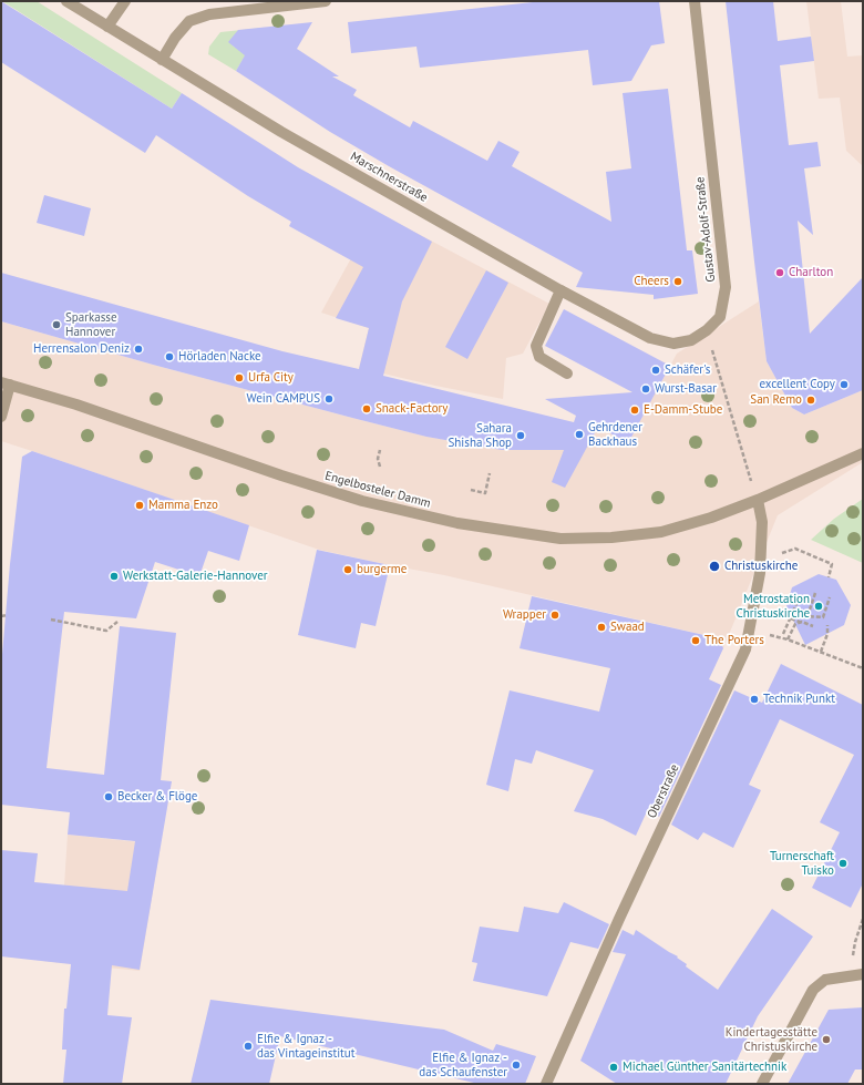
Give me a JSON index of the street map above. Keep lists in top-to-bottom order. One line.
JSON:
{"streets":{"street":["Marschnerstraße","Gustav-Adolf-Straße","Engelbosteler Damm","Oberstraße"]},"crossings":[["Marschnerstraße","Gustav-Adolf-Straße"],["Engelbosteler Damm","Oberstraße"]],"places":["Charlton","Cheers","Sparkasse Hannover","Herrensalon Deniz","Hörladen Nacke","Schäfer's","Urfa City","excellent Copy","Wurst-Basar","Wein CAMPUS","San Remo","Snack-Factory","E-Damm-Stube","Gehrdener Backhaus","Sahara Shisha Shop","Mamma Enzo","Christuskirche","burgerme","Werkstatt-Galerie-Hannover","Metrostation Christuskirche","Wrapper","Swaad","The Porters","Technik Punkt","Becker & Flöge","Turnerschaft Tuisko","Kindertagesstätte Christuskirche","Elfie & Ignaz - das Vintageinstitut","Elfie & Ignaz - das Schaufenster","Michael Günther Sanitärtechnik"]}
